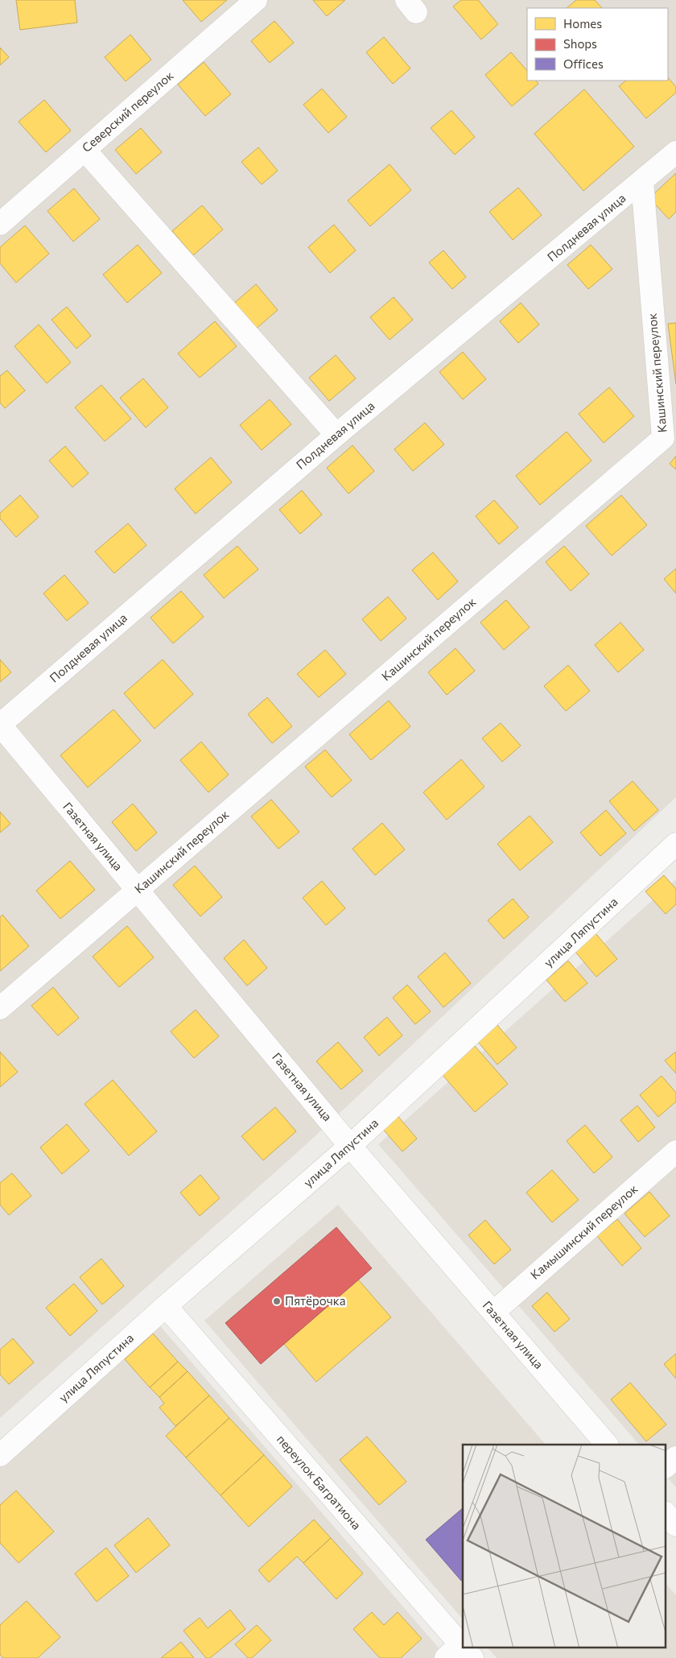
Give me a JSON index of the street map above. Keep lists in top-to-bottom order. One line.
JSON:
{"streets":{"street":["Северский переулок","Полдневая улица","Кашинский переулок","Газетная улица","улица Ляпустина","Камышинский переулок","переулок Багратиона"]},"crossings":[["Полдневая улица","Кашинский переулок"],["Полдневая улица","Газетная улица"],["Кашинский переулок","Газетная улица"],["Газетная улица","улица Ляпустина"],["Газетная улица","Камышинский переулок"],["улица Ляпустина","переулок Багратиона"]],"places":["Пятёрочка"],"legend":["Homes","Shops","Offices"]}
